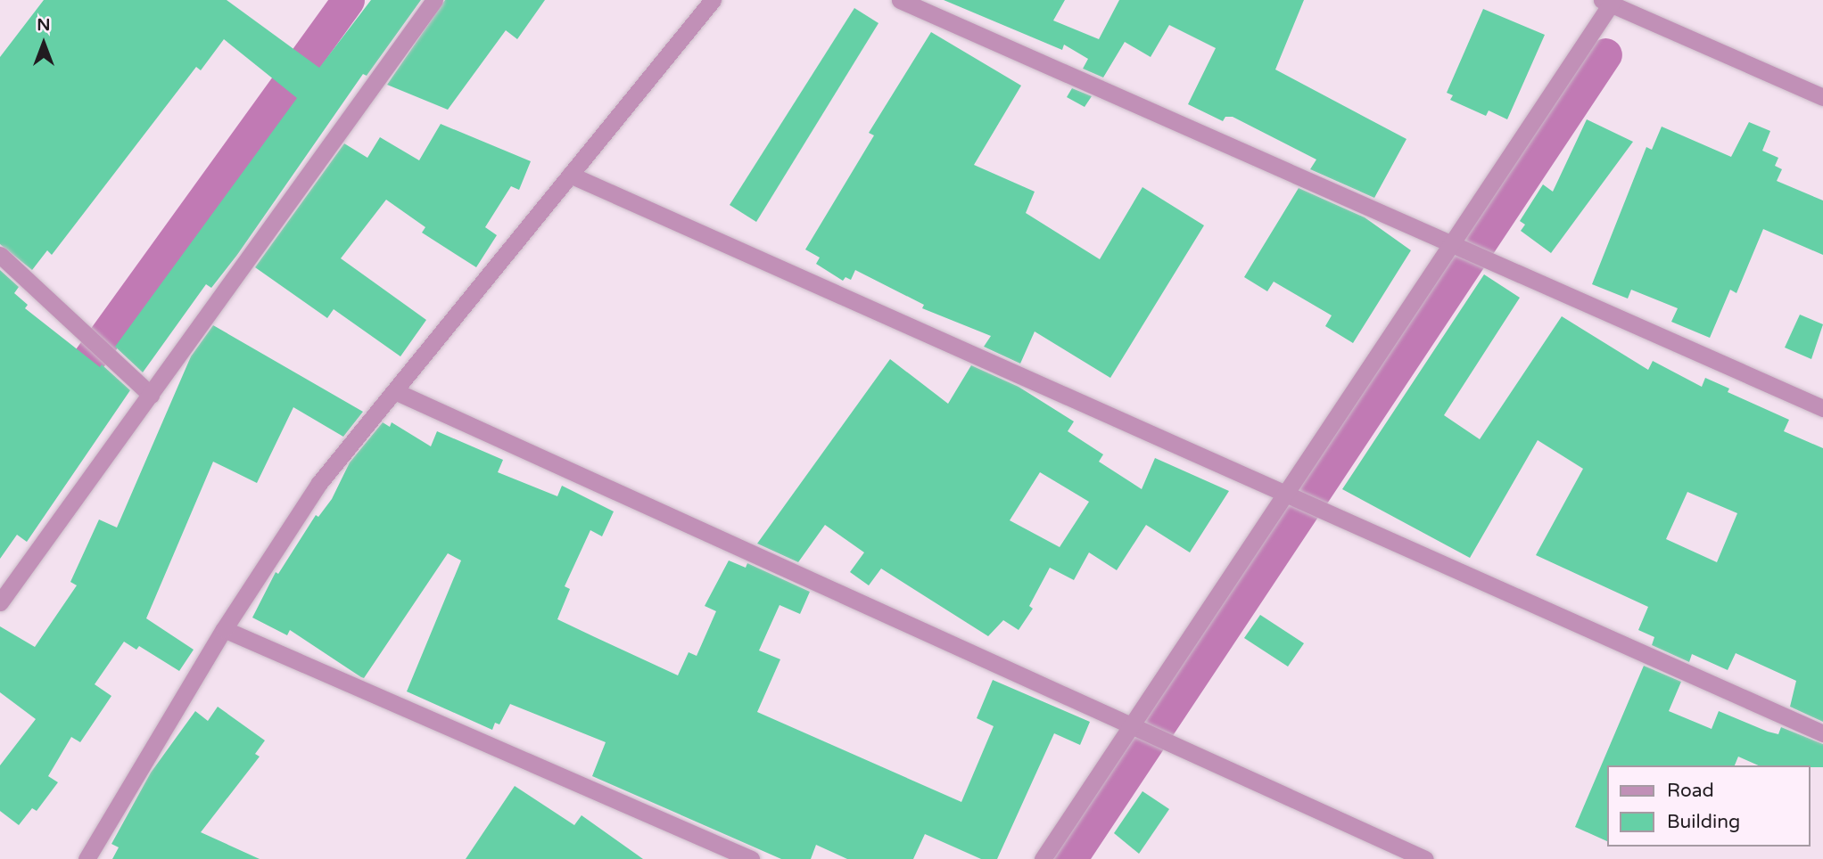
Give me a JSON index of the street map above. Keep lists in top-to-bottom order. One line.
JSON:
{"legend":["Road","Building"],"north":"top"}
